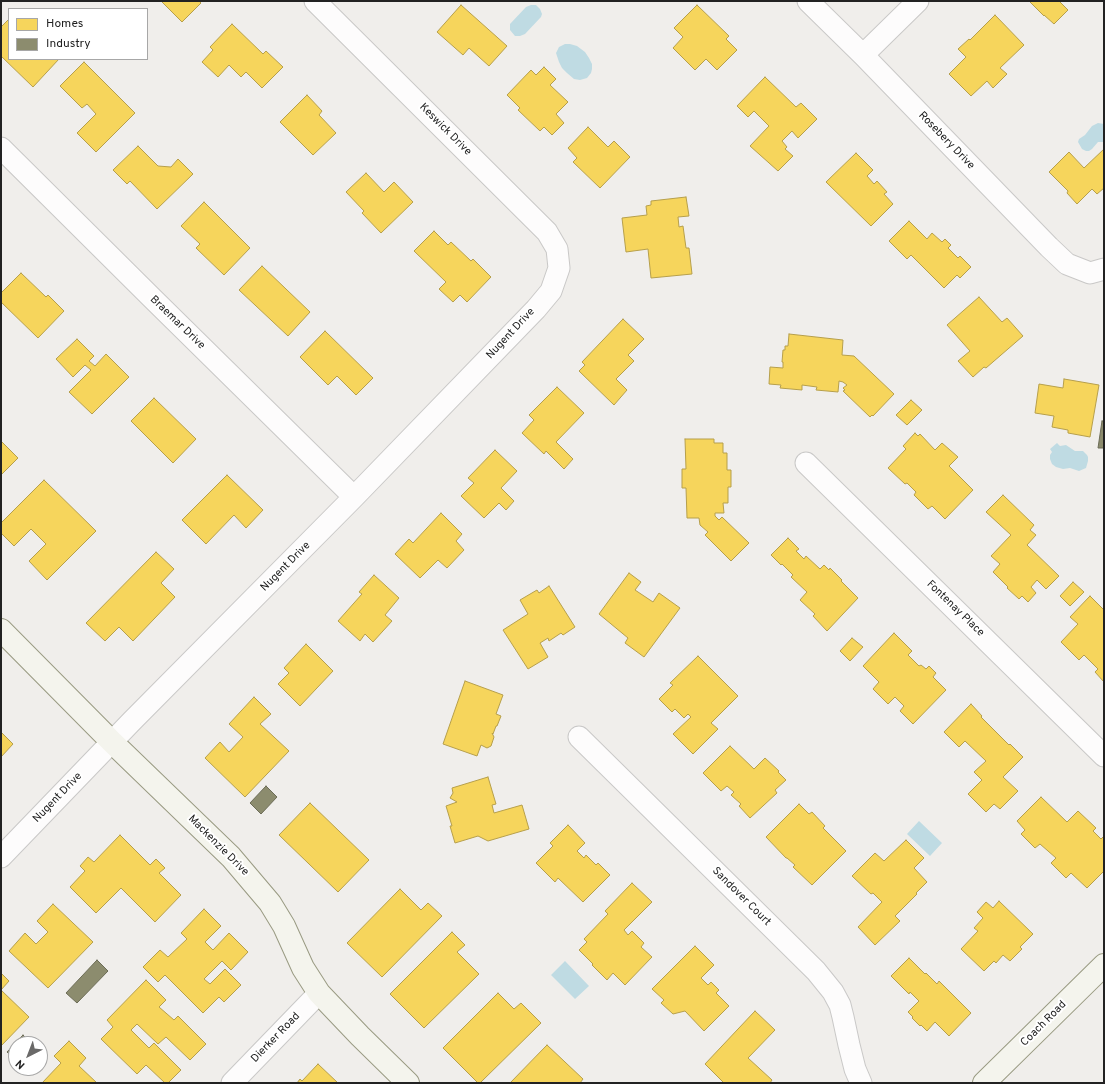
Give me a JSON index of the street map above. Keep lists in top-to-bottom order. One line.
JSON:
{"streets":{"street":["Keswick Drive","Rosebery Drive","Braemar Drive","Nugent Drive","Fontenay Place","Mackenzie Drive","Sandover Court","Coach Road","Dierker Road"]},"crossings":[["Keswick Drive","Nugent Drive"],["Braemar Drive","Nugent Drive"],["Nugent Drive","Mackenzie Drive"],["Mackenzie Drive","Dierker Road"]],"legend":["Homes","Industry"],"north":"bottom left"}
